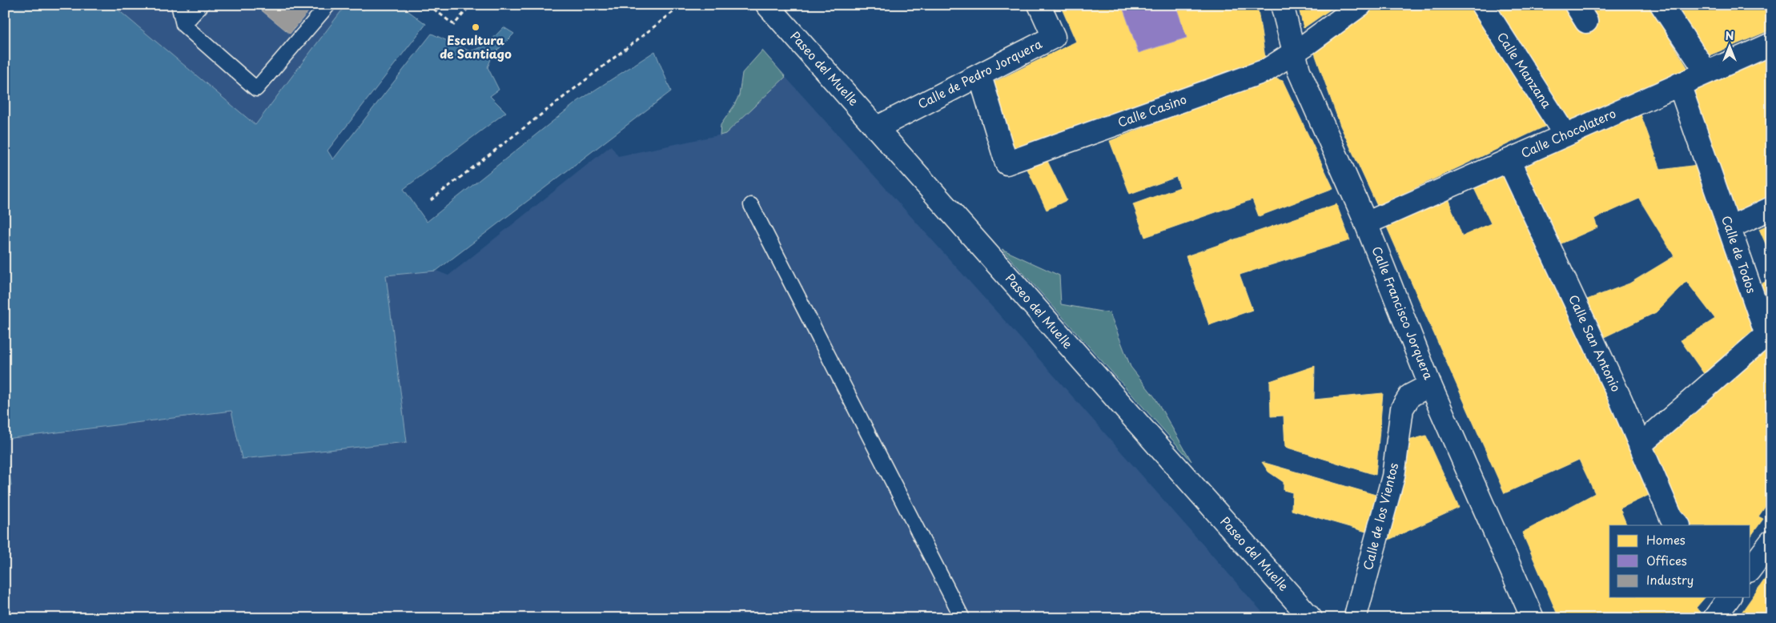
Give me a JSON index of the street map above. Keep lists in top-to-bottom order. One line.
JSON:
{"streets":{"street":["Paseo del Muelle","Calle Manzana","Calle de Pedro Jorquera","Calle Casino","Calle Chocolatero","Calle de Todos","Calle Francisco Jorquera","Calle San Antonio","Calle de los Vientos"]},"crossings":[["Paseo del Muelle","Calle de Pedro Jorquera"],["Calle Manzana","Calle Chocolatero"],["Calle de Pedro Jorquera","Calle Casino"],["Calle Casino","Calle Francisco Jorquera"],["Calle Chocolatero","Calle de Todos"],["Calle Chocolatero","Calle Francisco Jorquera"],["Calle Chocolatero","Calle San Antonio"],["Calle de Todos","Calle San Antonio"],["Calle Francisco Jorquera","Calle de los Vientos"]],"places":["Escultura de Santiago"],"legend":["Homes","Offices","Industry"],"north":"top"}
